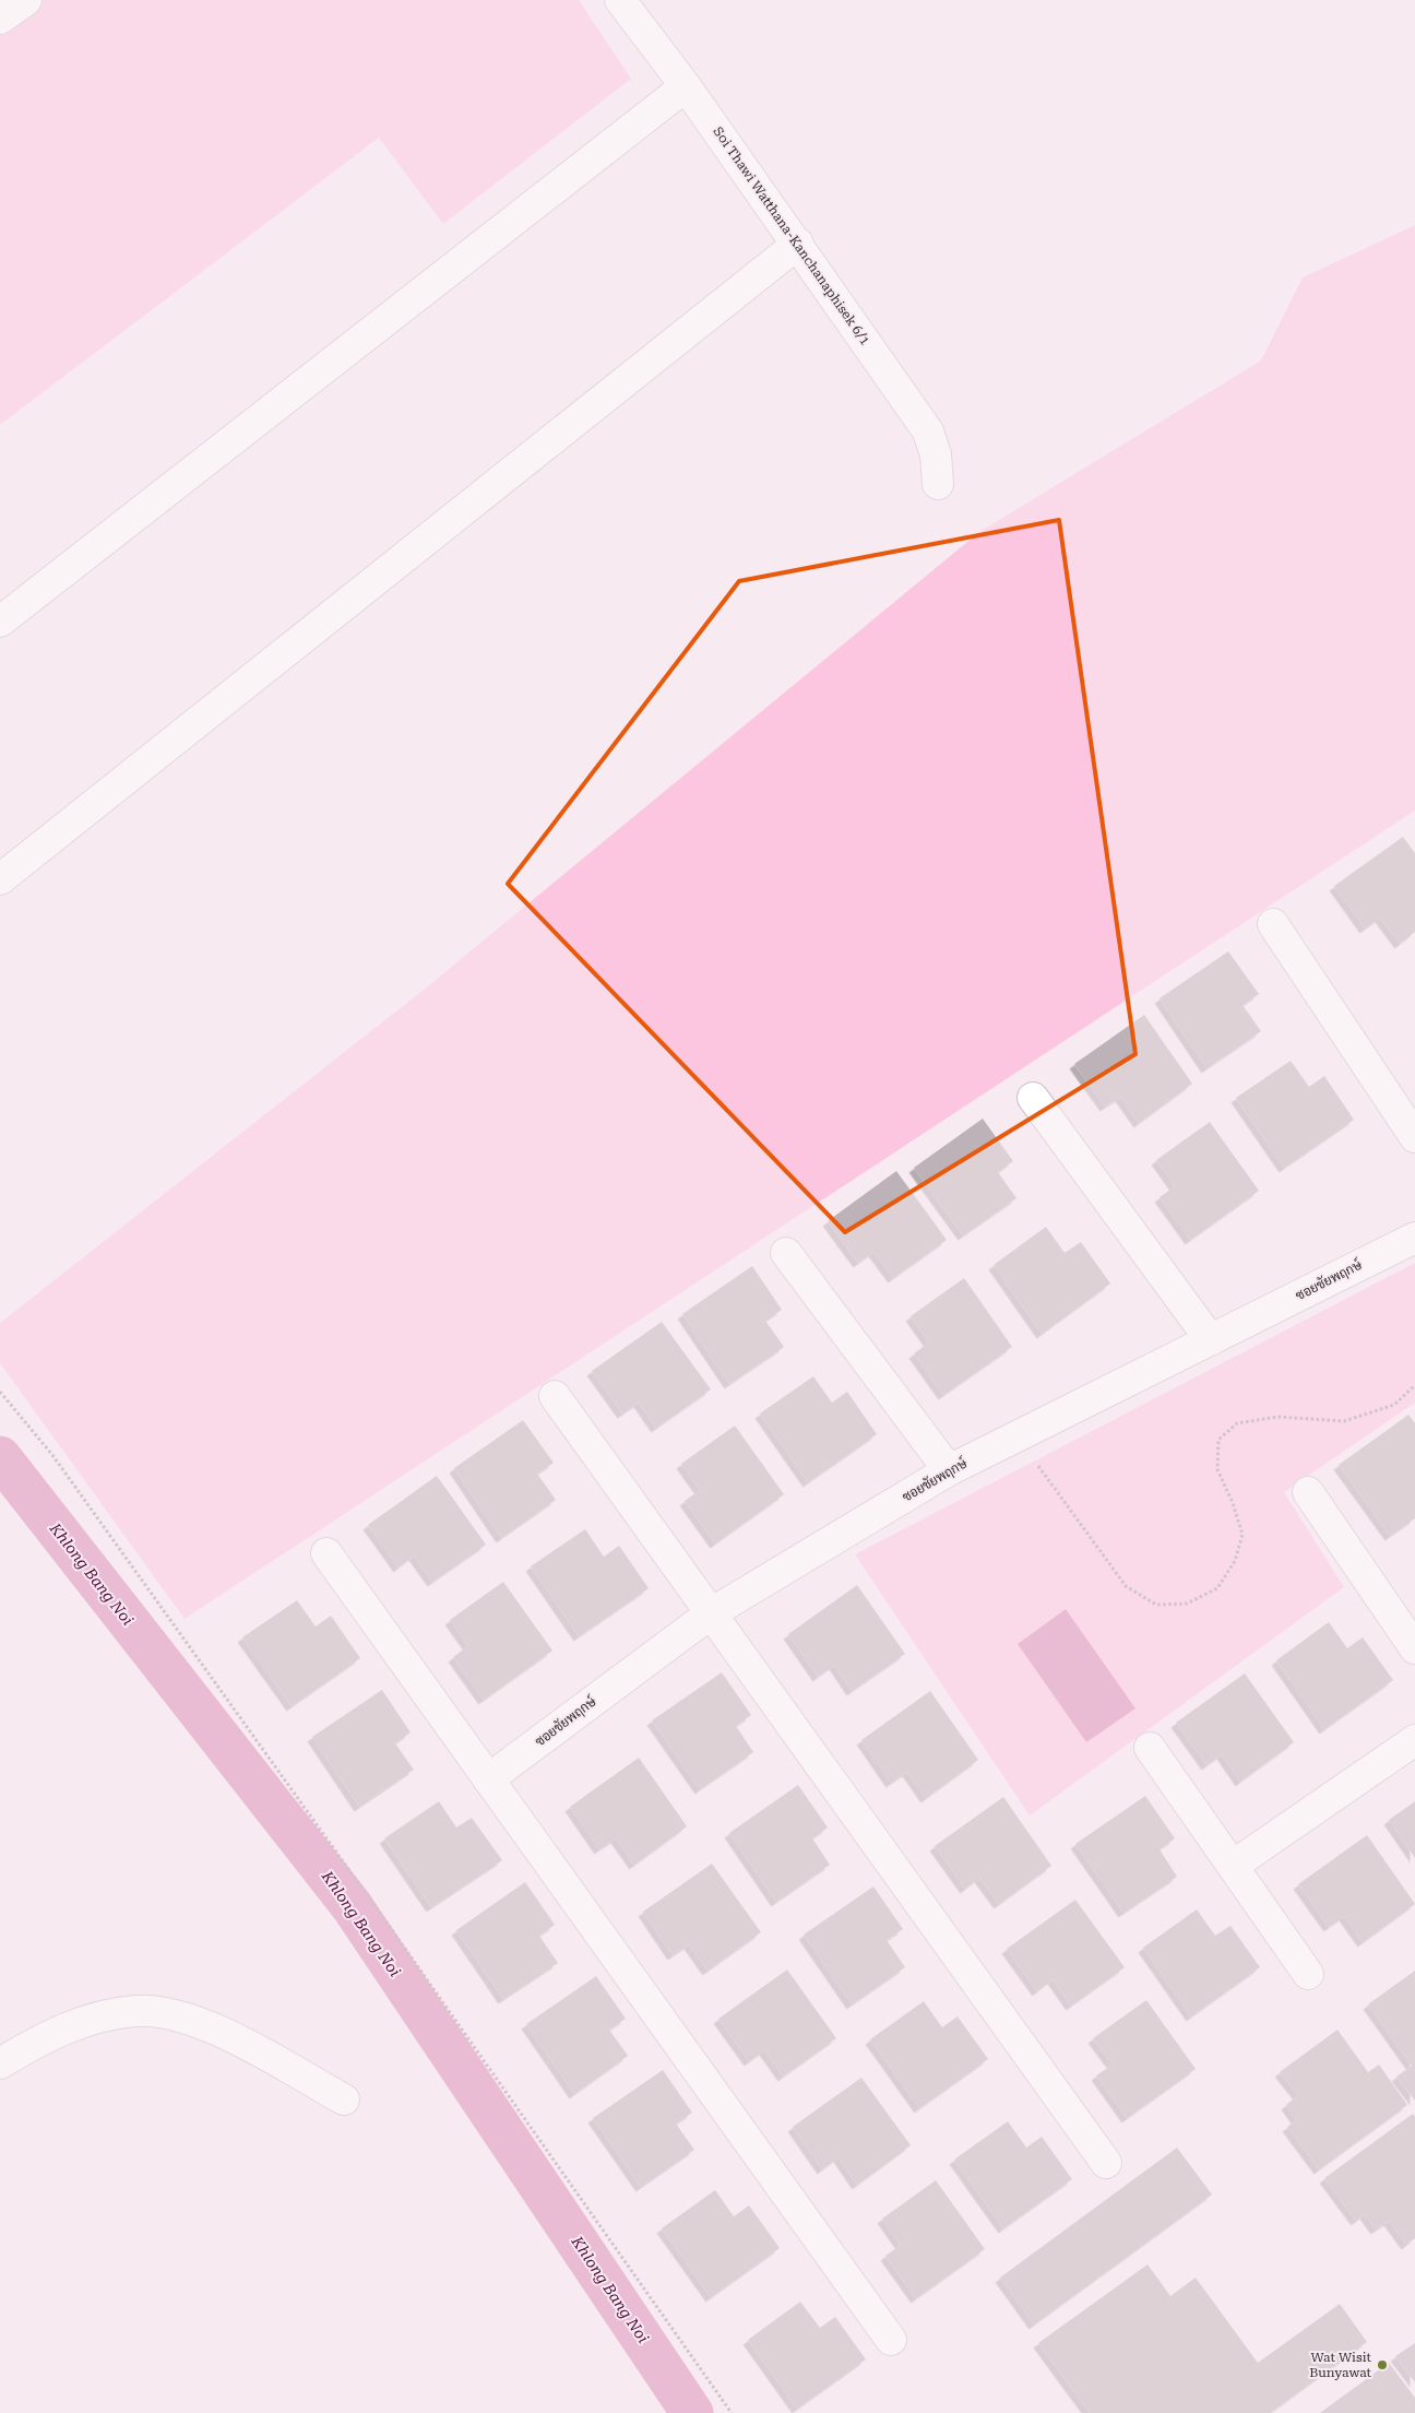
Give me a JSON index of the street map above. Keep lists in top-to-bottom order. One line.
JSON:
{"streets":{"street":["Soi Thawi Watthana-Kanchanaphisek 6/1","ซอยชัยพฤกษ์"]},"water":["Khlong Bang Noi"],"places":["Wat Wisit Bunyawat"]}
